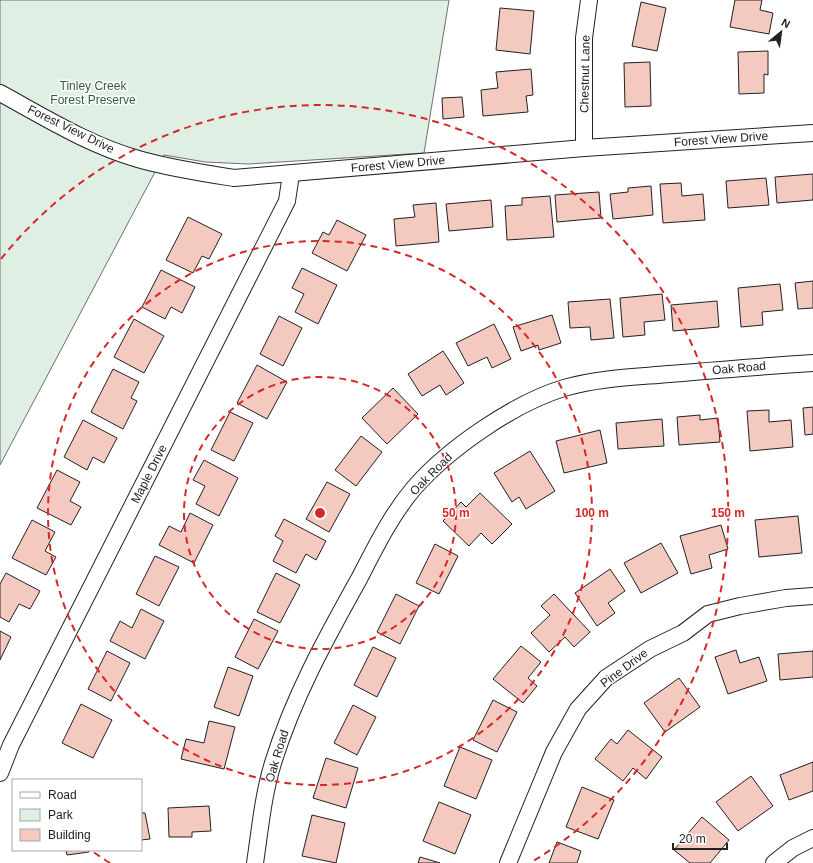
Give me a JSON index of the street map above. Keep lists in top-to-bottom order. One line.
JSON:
{"streets":{"street":["Chestnut Lane","Forest View Drive","Oak Road","Maple Drive","Pine Drive"]},"crossings":[["Chestnut Lane","Forest View Drive"],["Forest View Drive","Maple Drive"]],"parks":["Tinley Creek Forest Preserve"],"legend":["Road","Park","Building"],"scale_bar":"20 m","north":"top right","rings":["50 m","100 m","150 m"]}
